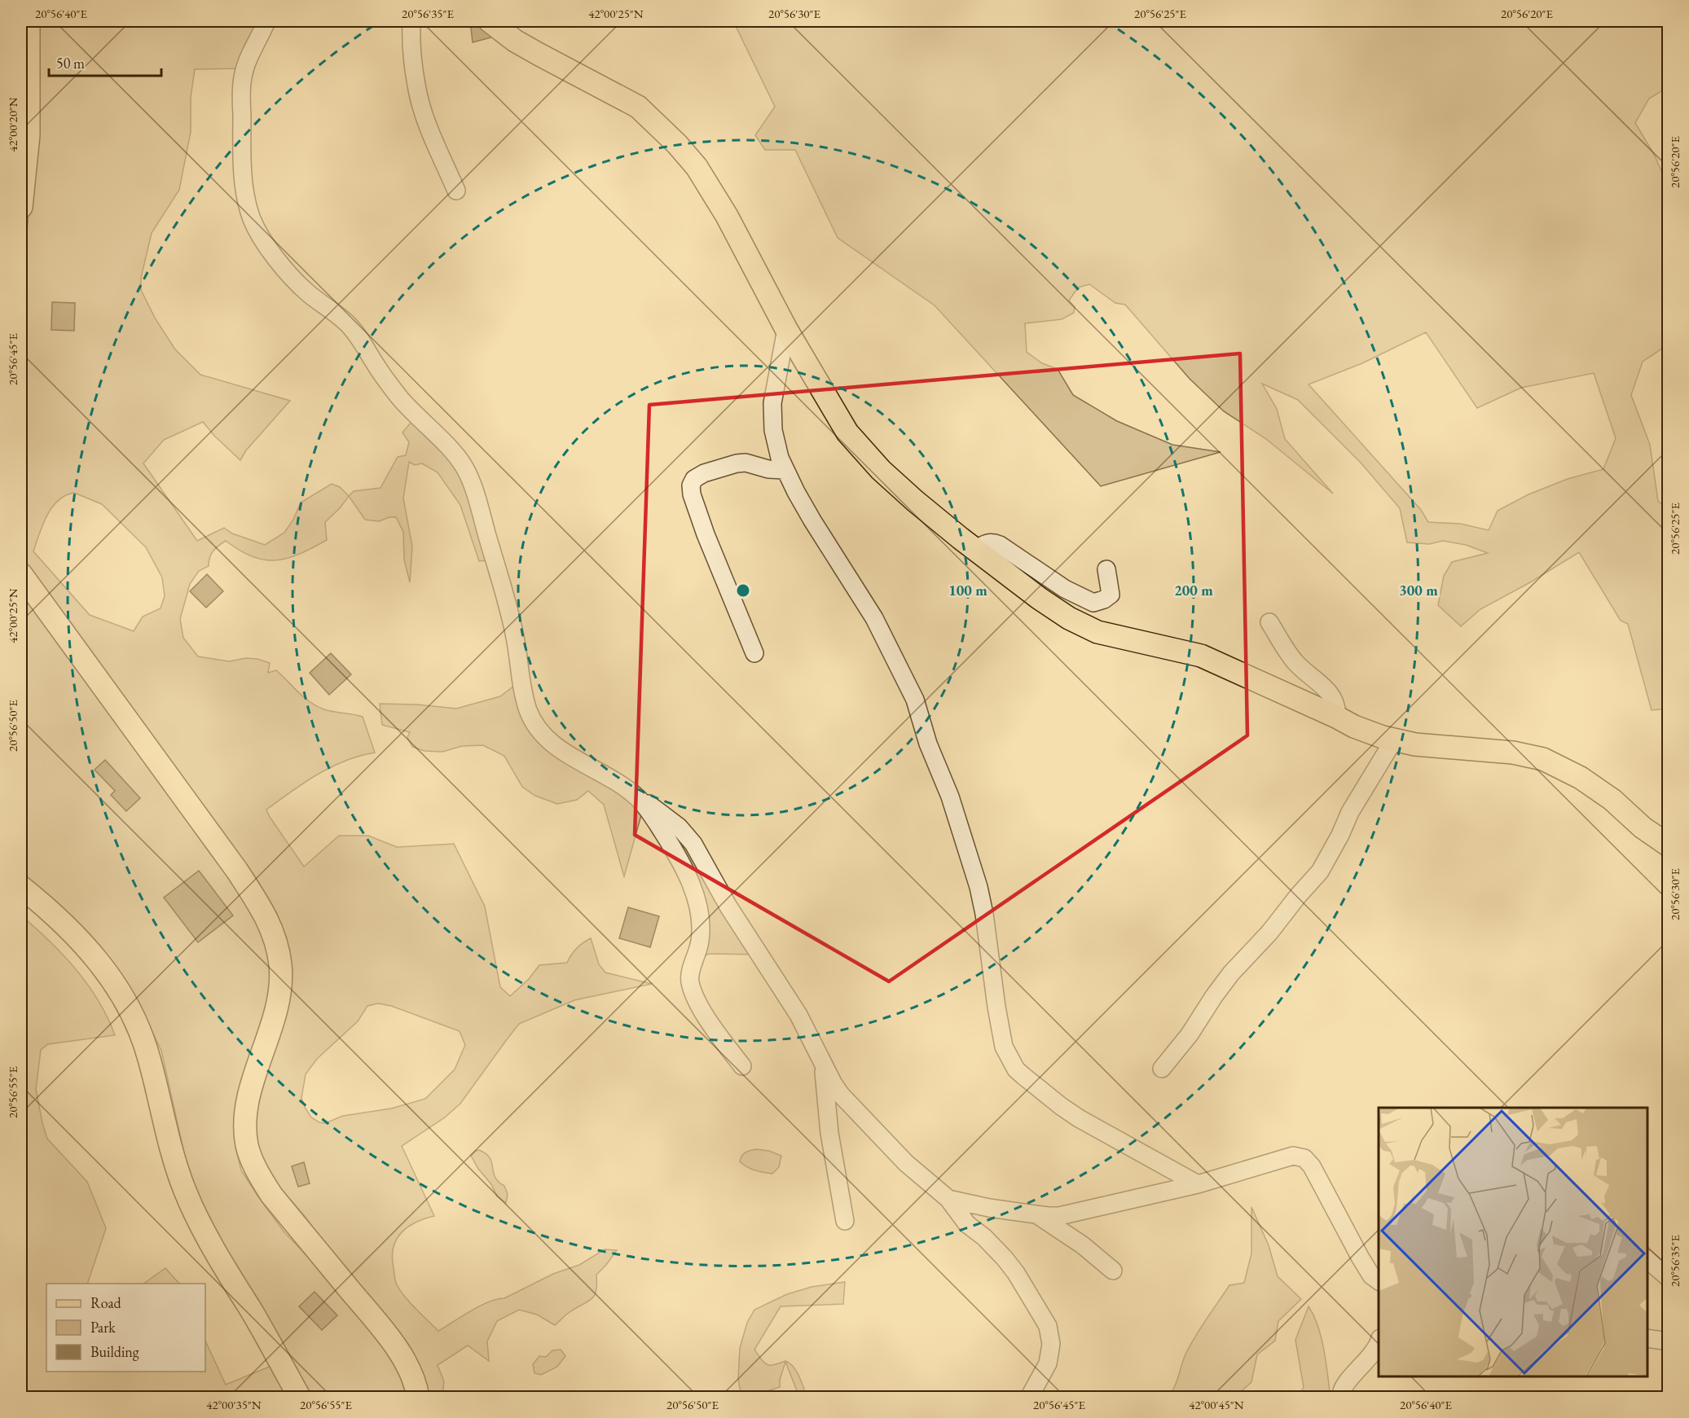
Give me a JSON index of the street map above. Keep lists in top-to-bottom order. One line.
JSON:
{"legend":["Road","Park","Building"],"scale_bar":"50 m","coordinates":["20°56'40\"E","20°56'35\"E","42°00'25\"N","20°56'30\"E","20°56'25\"E","20°56'20\"E","42°00'20\"N","20°56'45\"E","20°56'50\"E","20°56'55\"E","42°00'35\"N","42°00'45\"N"],"rings":["100 m","200 m","300 m"]}
